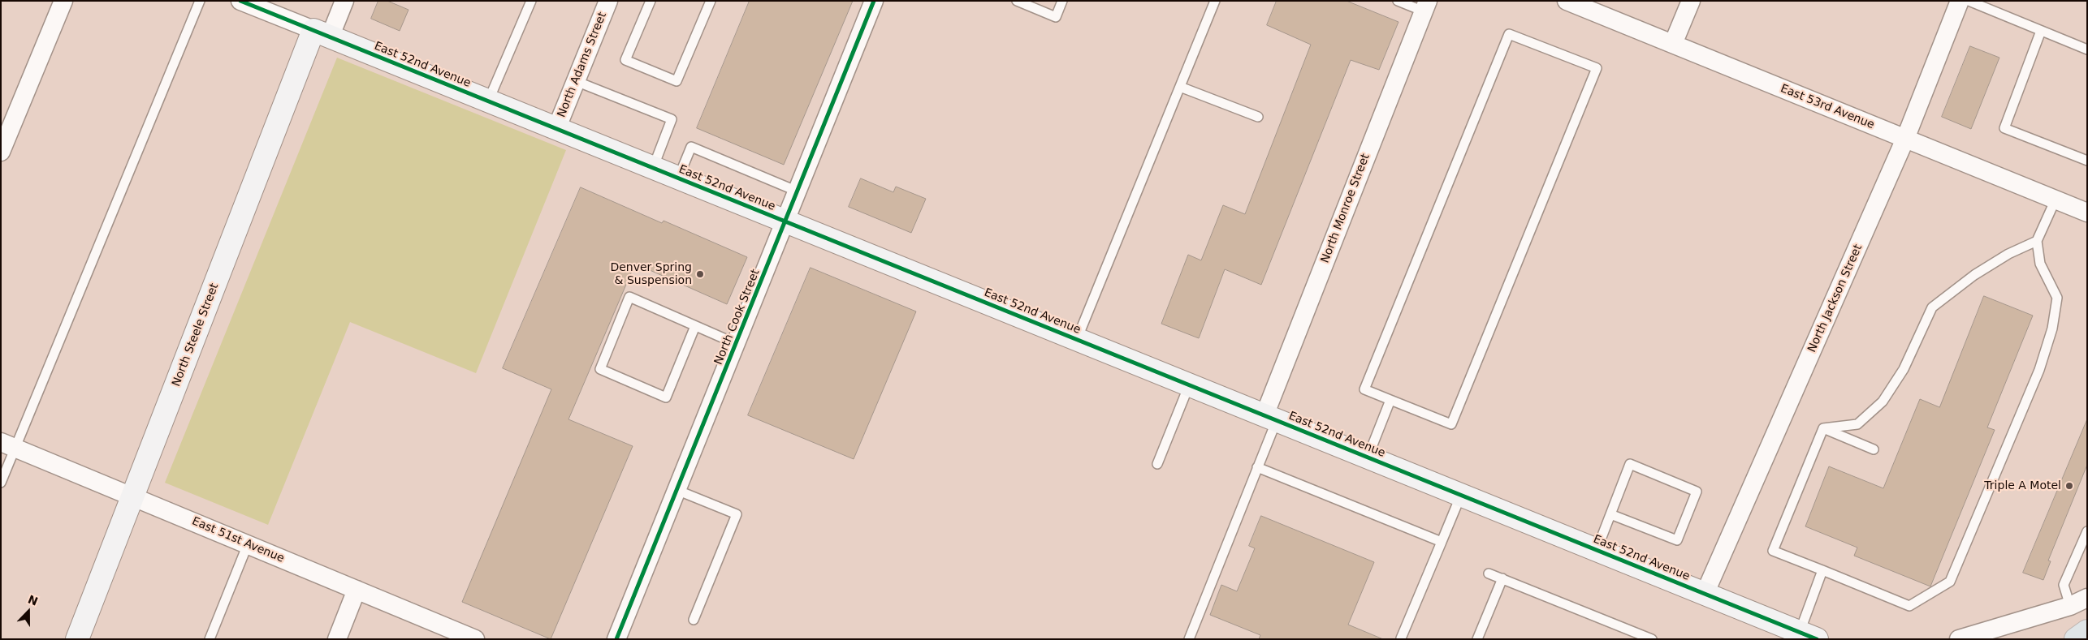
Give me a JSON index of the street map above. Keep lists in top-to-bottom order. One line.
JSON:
{"streets":{"street":["East 52nd Avenue","North Adams Street","East 53rd Avenue","North Monroe Street","North Jackson Street","North Cook Street","North Steele Street","East 51st Avenue"]},"crossings":[["East 52nd Avenue","North Adams Street"],["East 52nd Avenue","North Monroe Street"],["East 52nd Avenue","North Jackson Street"],["East 52nd Avenue","North Cook Street"],["East 52nd Avenue","North Steele Street"],["East 53rd Avenue","North Jackson Street"],["North Steele Street","East 51st Avenue"]],"places":["Denver Spring & Suspension","Triple A Motel"],"north":"top"}
